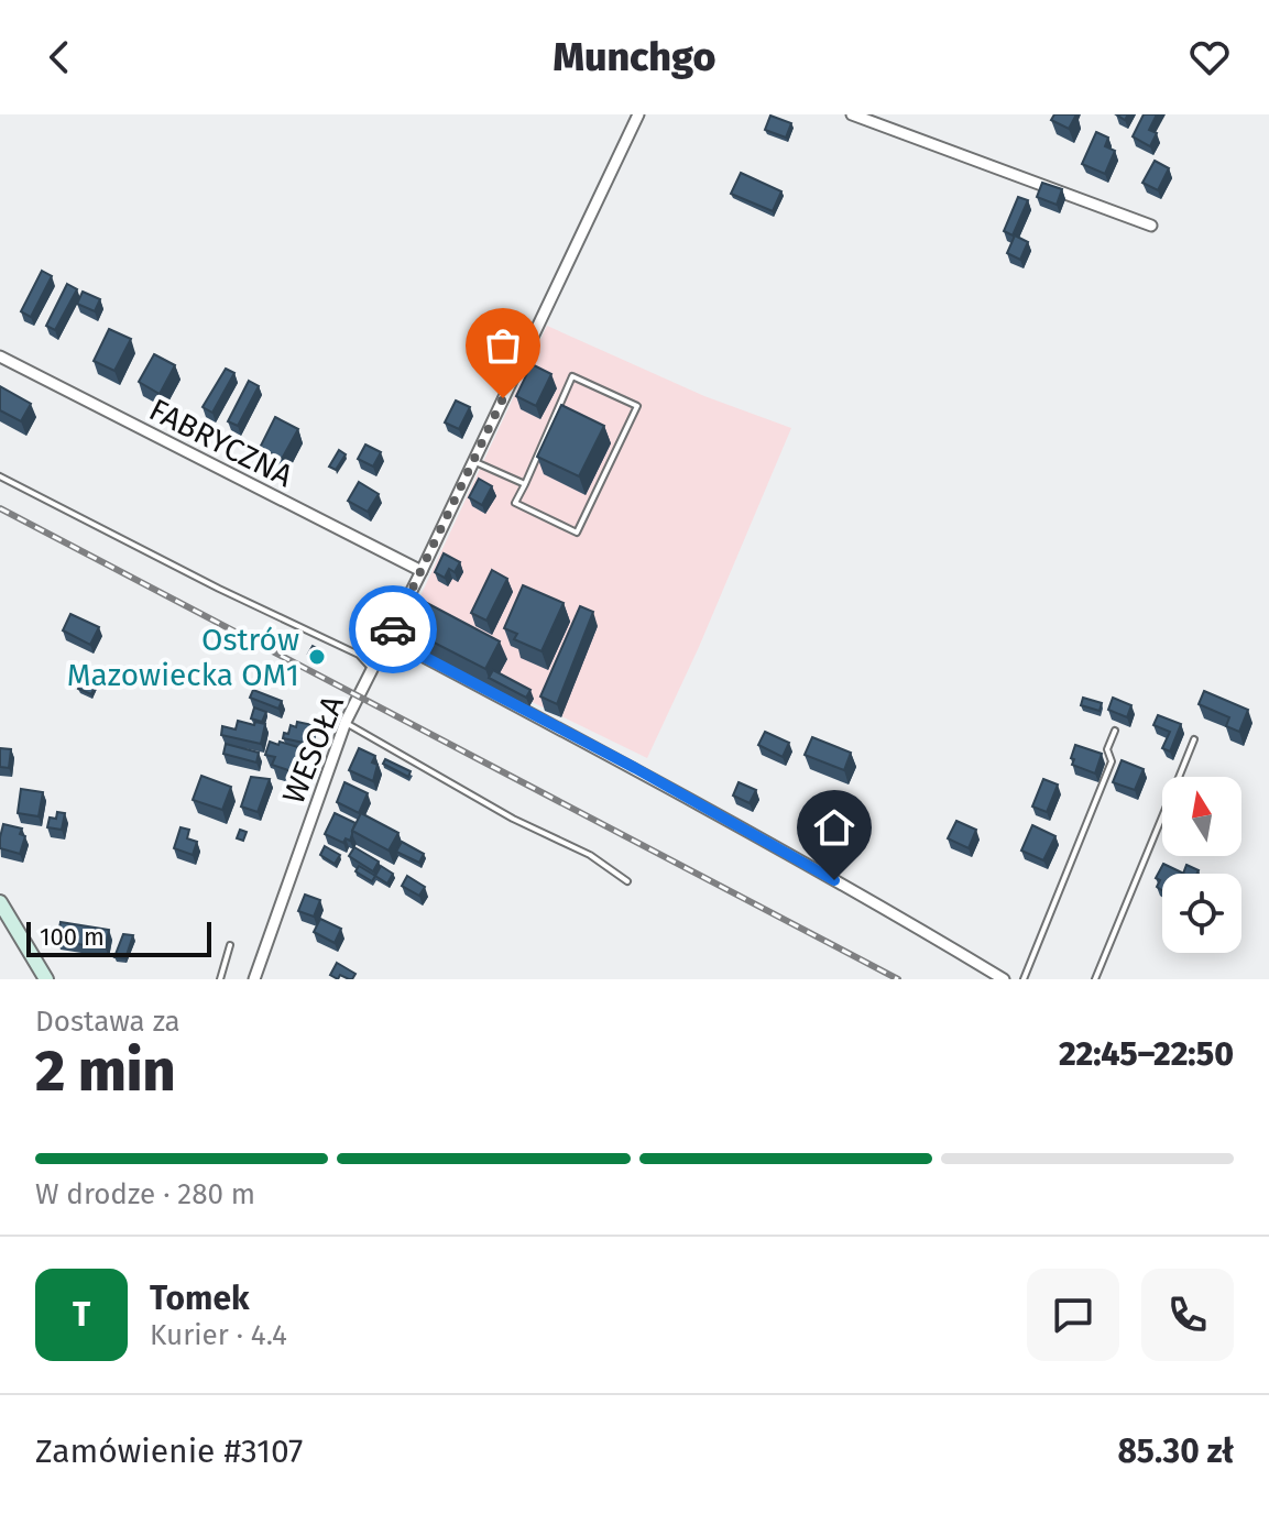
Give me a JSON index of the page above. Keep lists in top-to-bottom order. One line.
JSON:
{"streets":{"street":["FABRYCZNA","WESOŁA"]},"crossings":[["FABRYCZNA","WESOŁA"]],"places":["Ostrów Mazowiecka OM1"],"scale_bar":"100 m","north":"top","page":{"header":"Munchgo","scale":"100 m","heading":["2 min","Dostawa za","22:45–22:50"],"panel":["Tomek","Kurier · 4.4","Zamówienie #3107","85.30 zł"],"bar":"W drodze · 280 m","round":"T"}}
